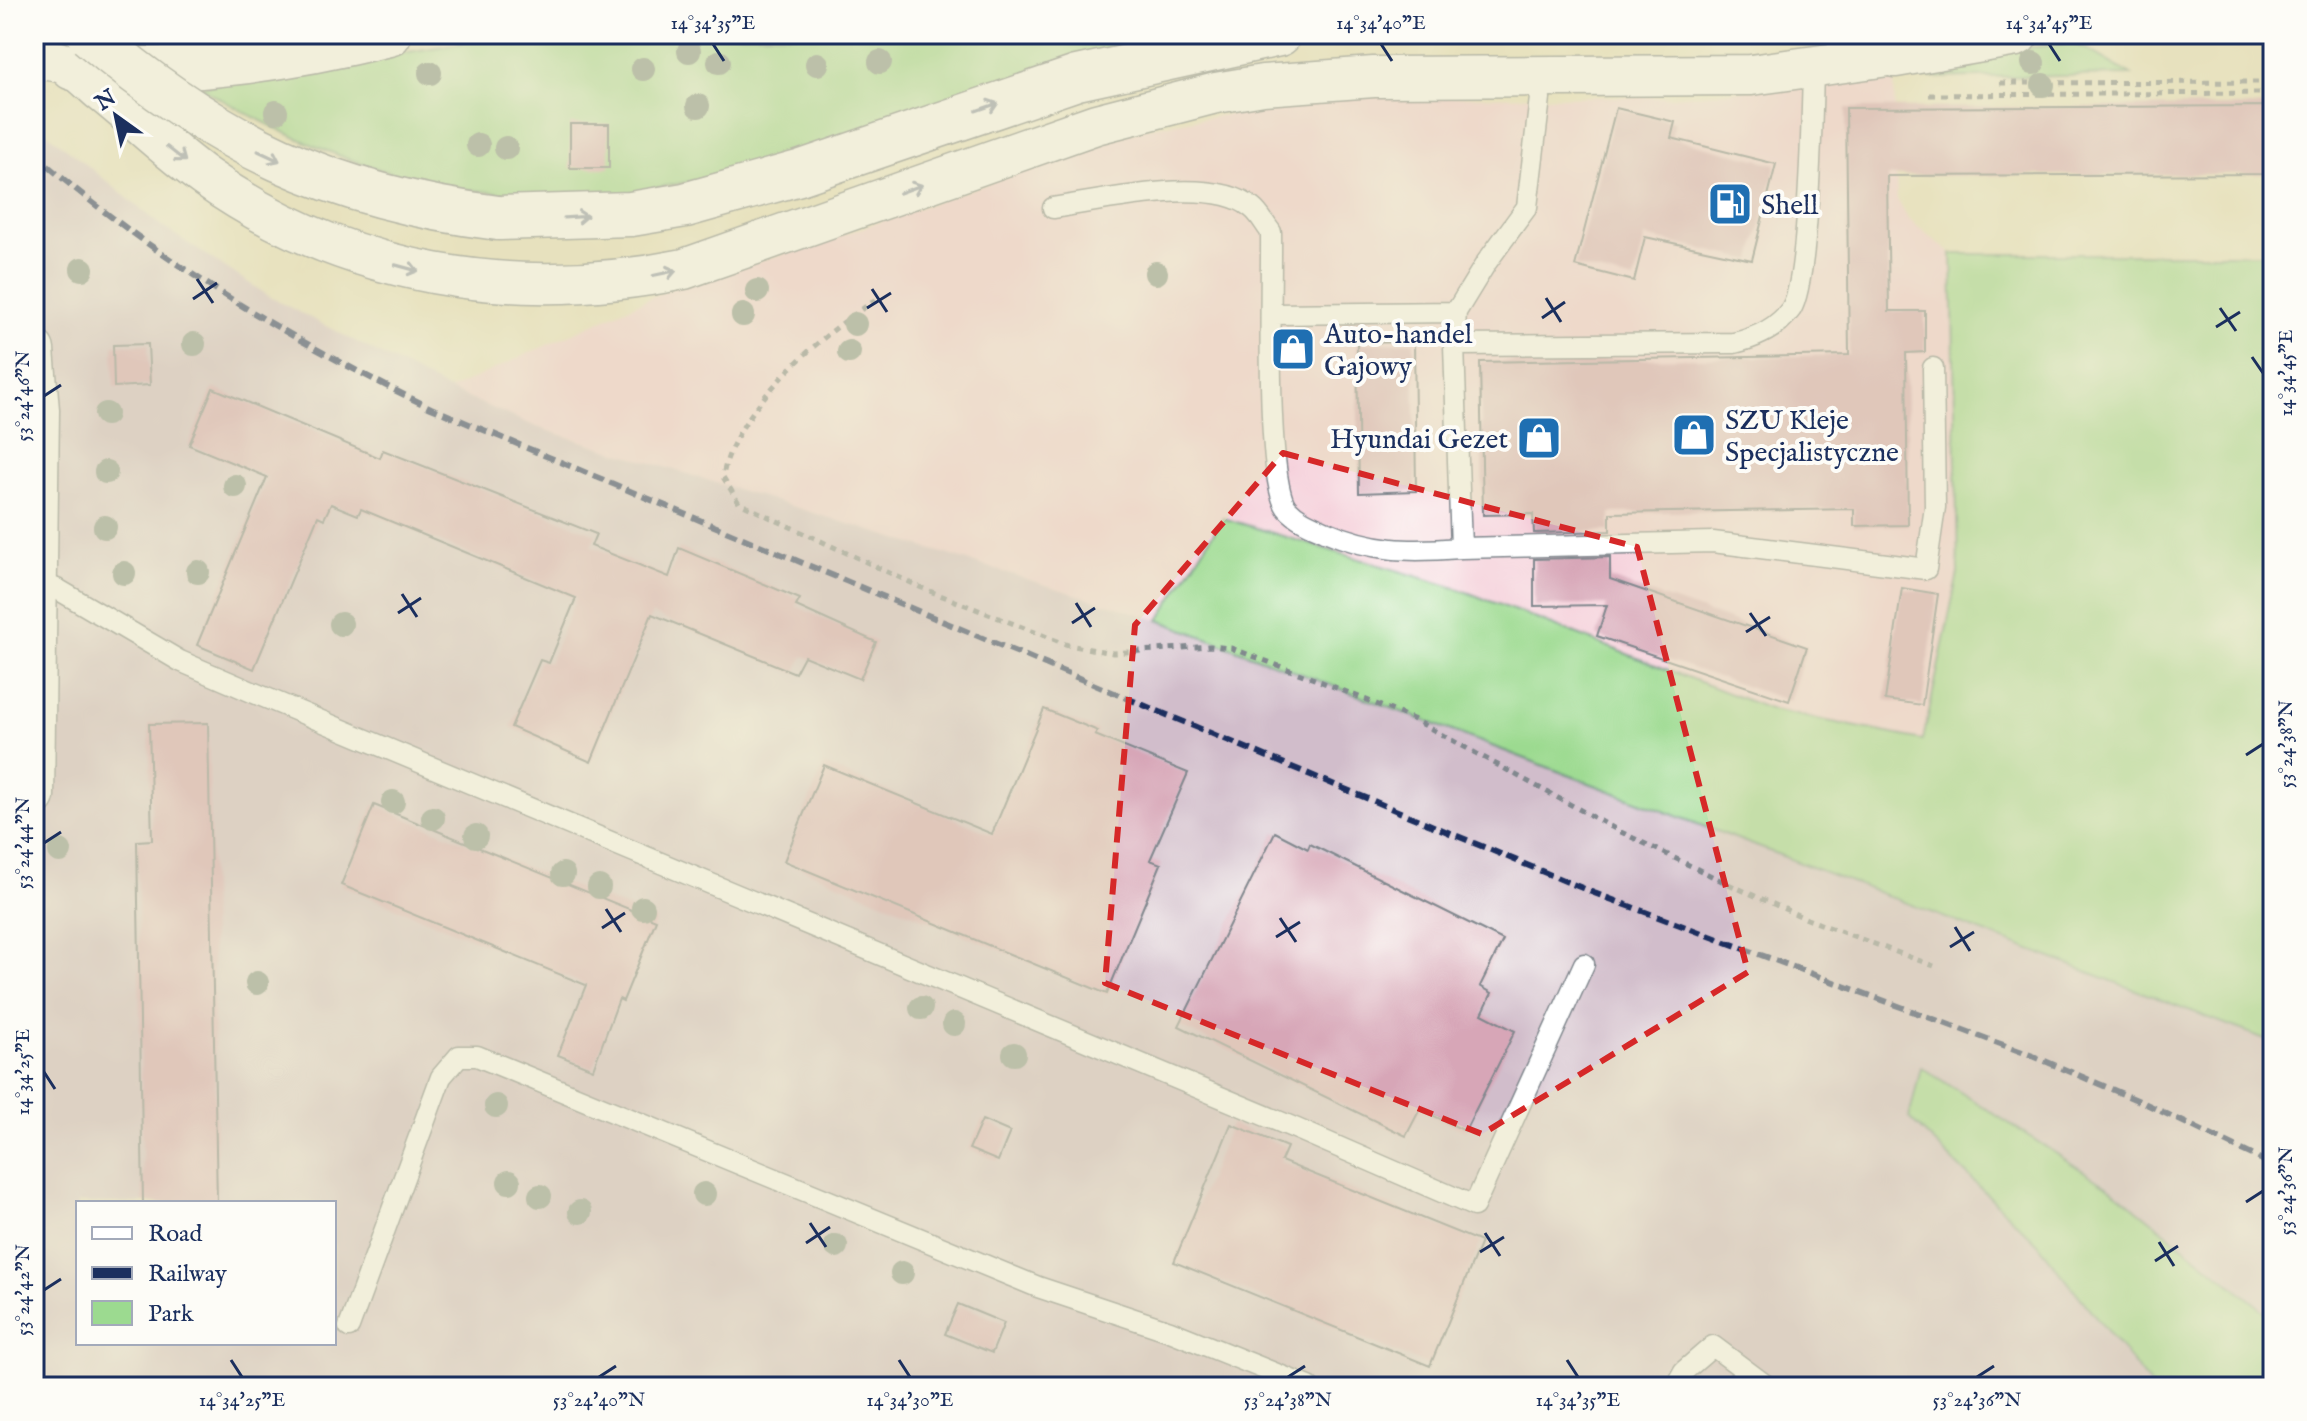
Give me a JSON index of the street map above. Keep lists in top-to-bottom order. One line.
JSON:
{"places":{"fuel station":["Shell"],"shop":["Auto-handel Gajowy","SZU Kleje Specjalistyczne","Hyundai Gezet"]},"legend":["Road","Railway","Park"],"north":"top left","coordinates":["14°34'35\"E","14°34'40\"E","14°34'45\"E","53°24'46\"N","53°24'38\"N","53°24'44\"N","14°34'25\"E","53°24'36\"N","53°24'42\"N","53°24'40\"N","14°34'30\"E"]}
